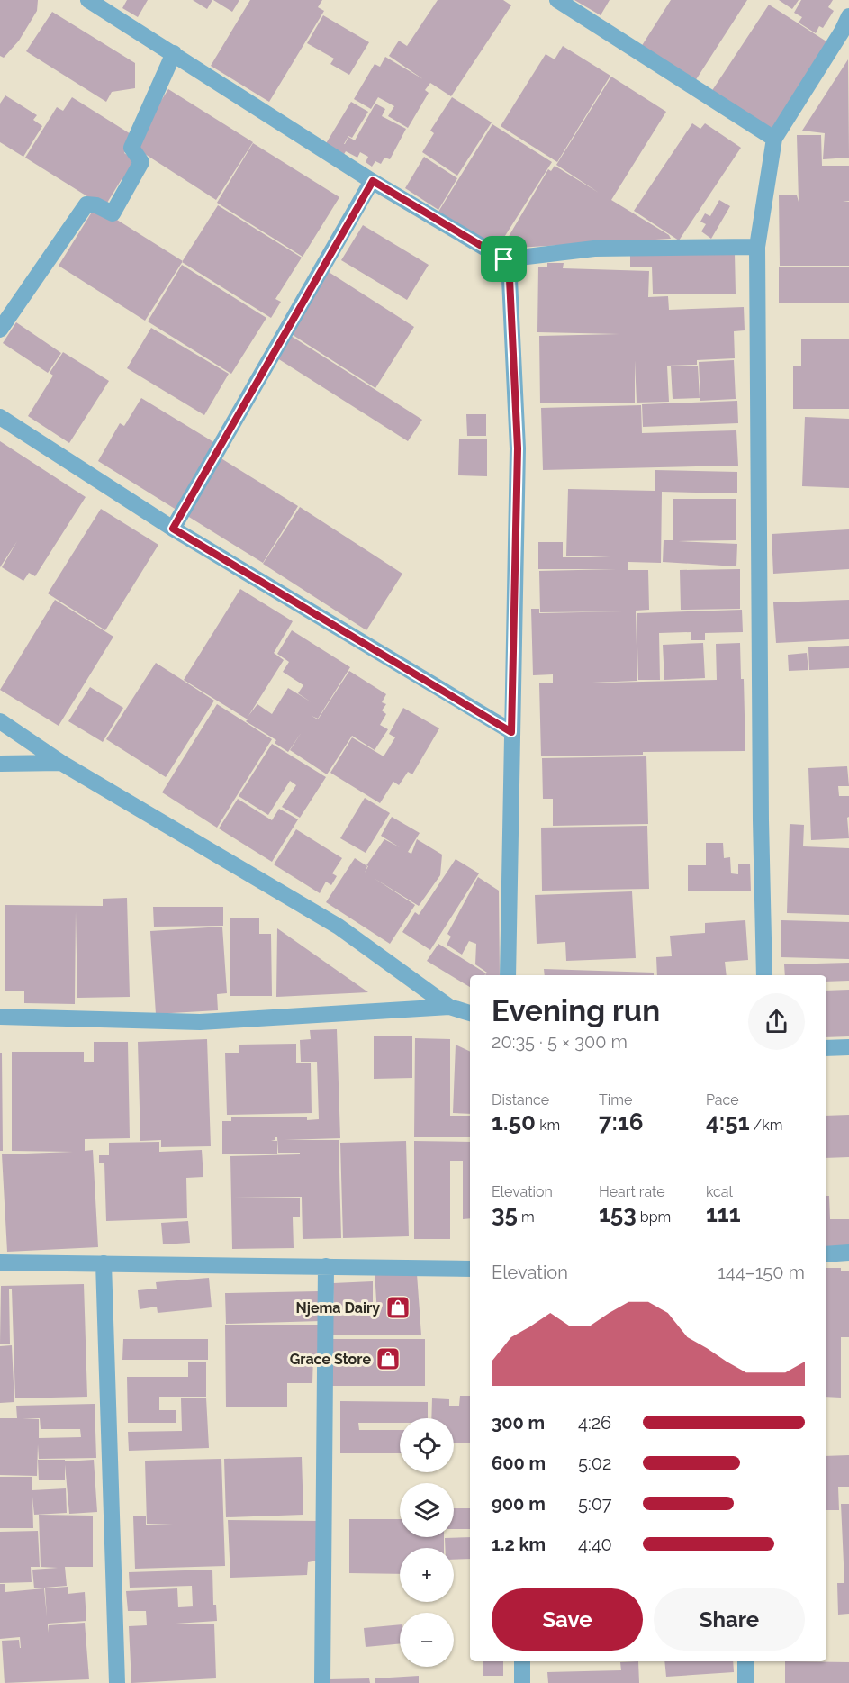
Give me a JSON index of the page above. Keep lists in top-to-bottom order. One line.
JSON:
{"places":{"shop":["Njema Dairy","Grace Store"]},"page":{"heading":["Evening run","20:35 · 5 × 300 m"],"stats":[["Distance","1.50 km"],["Time","7:16"],["Pace","4:51 /km"],["Elevation","35 m"],["Heart rate","153 bpm"],["kcal","111"]],"chart":["Elevation","144–150 m"],"list":[{"name":"300 m","note":"4:26"},{"name":"600 m","note":"5:02"},{"name":"900 m","note":"5:07"},{"name":"1.2 km","note":"4:40"}],"map_buttons":["+","−"],"buttons":["Save","Share"]}}
